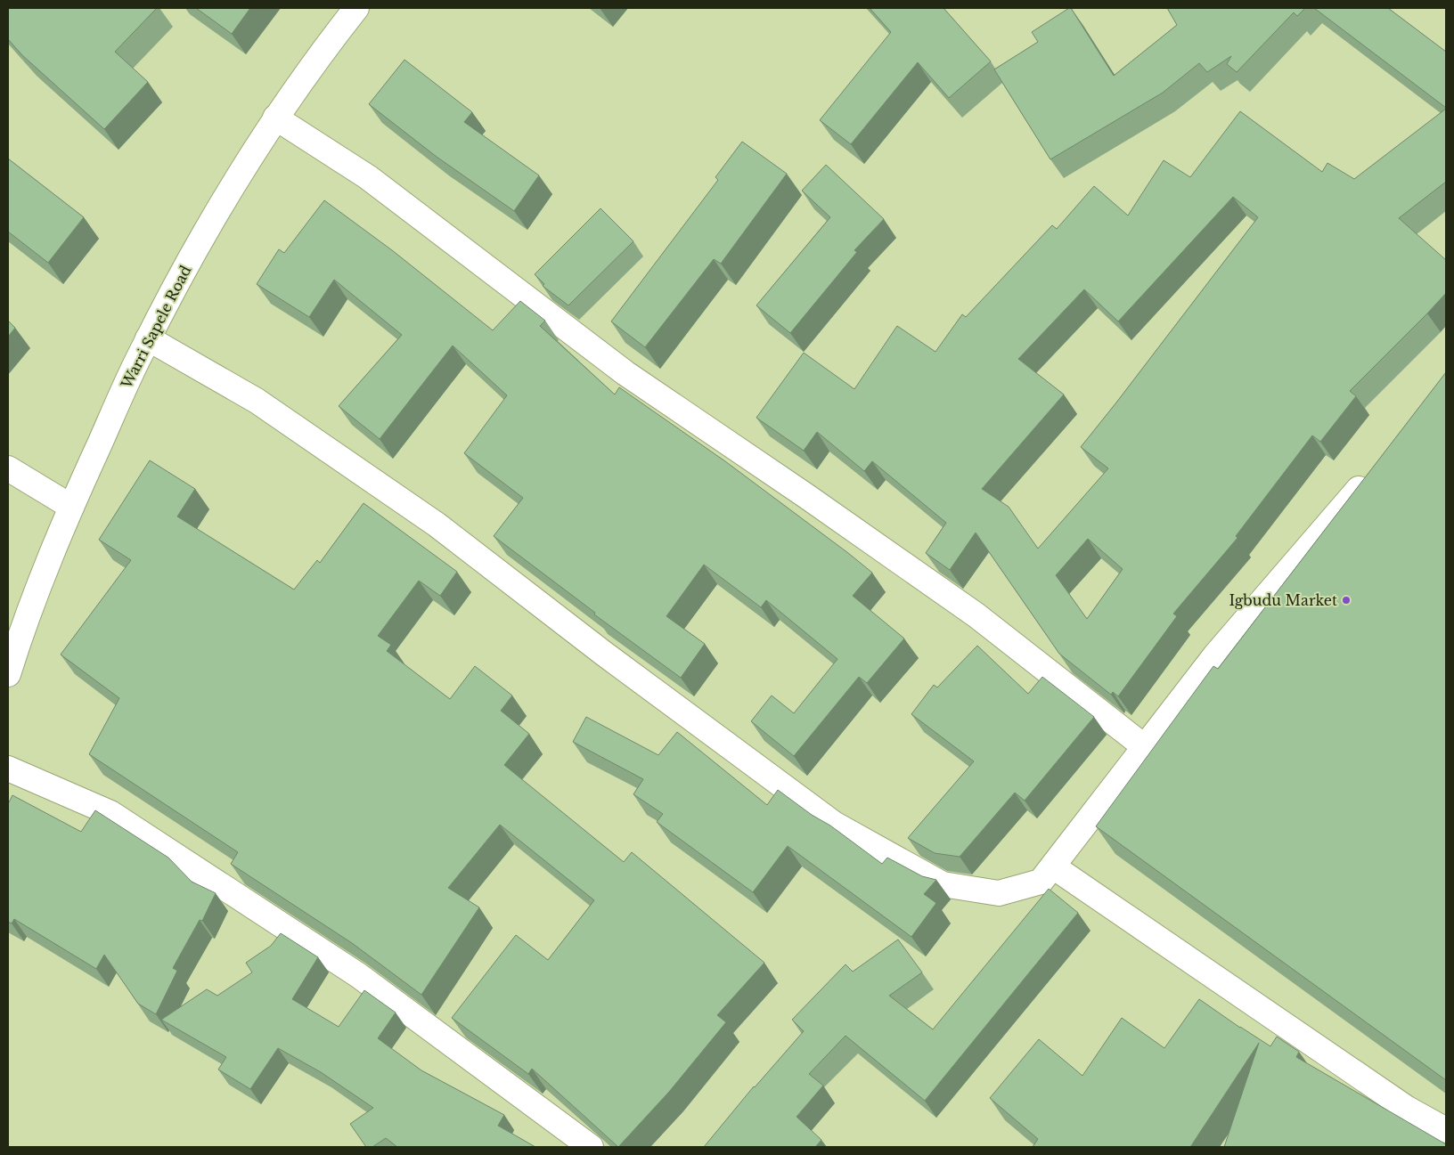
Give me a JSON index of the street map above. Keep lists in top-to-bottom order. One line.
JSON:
{"streets":{"main road":["Warri Sapele Road"]},"places":["Igbudu Market"]}
